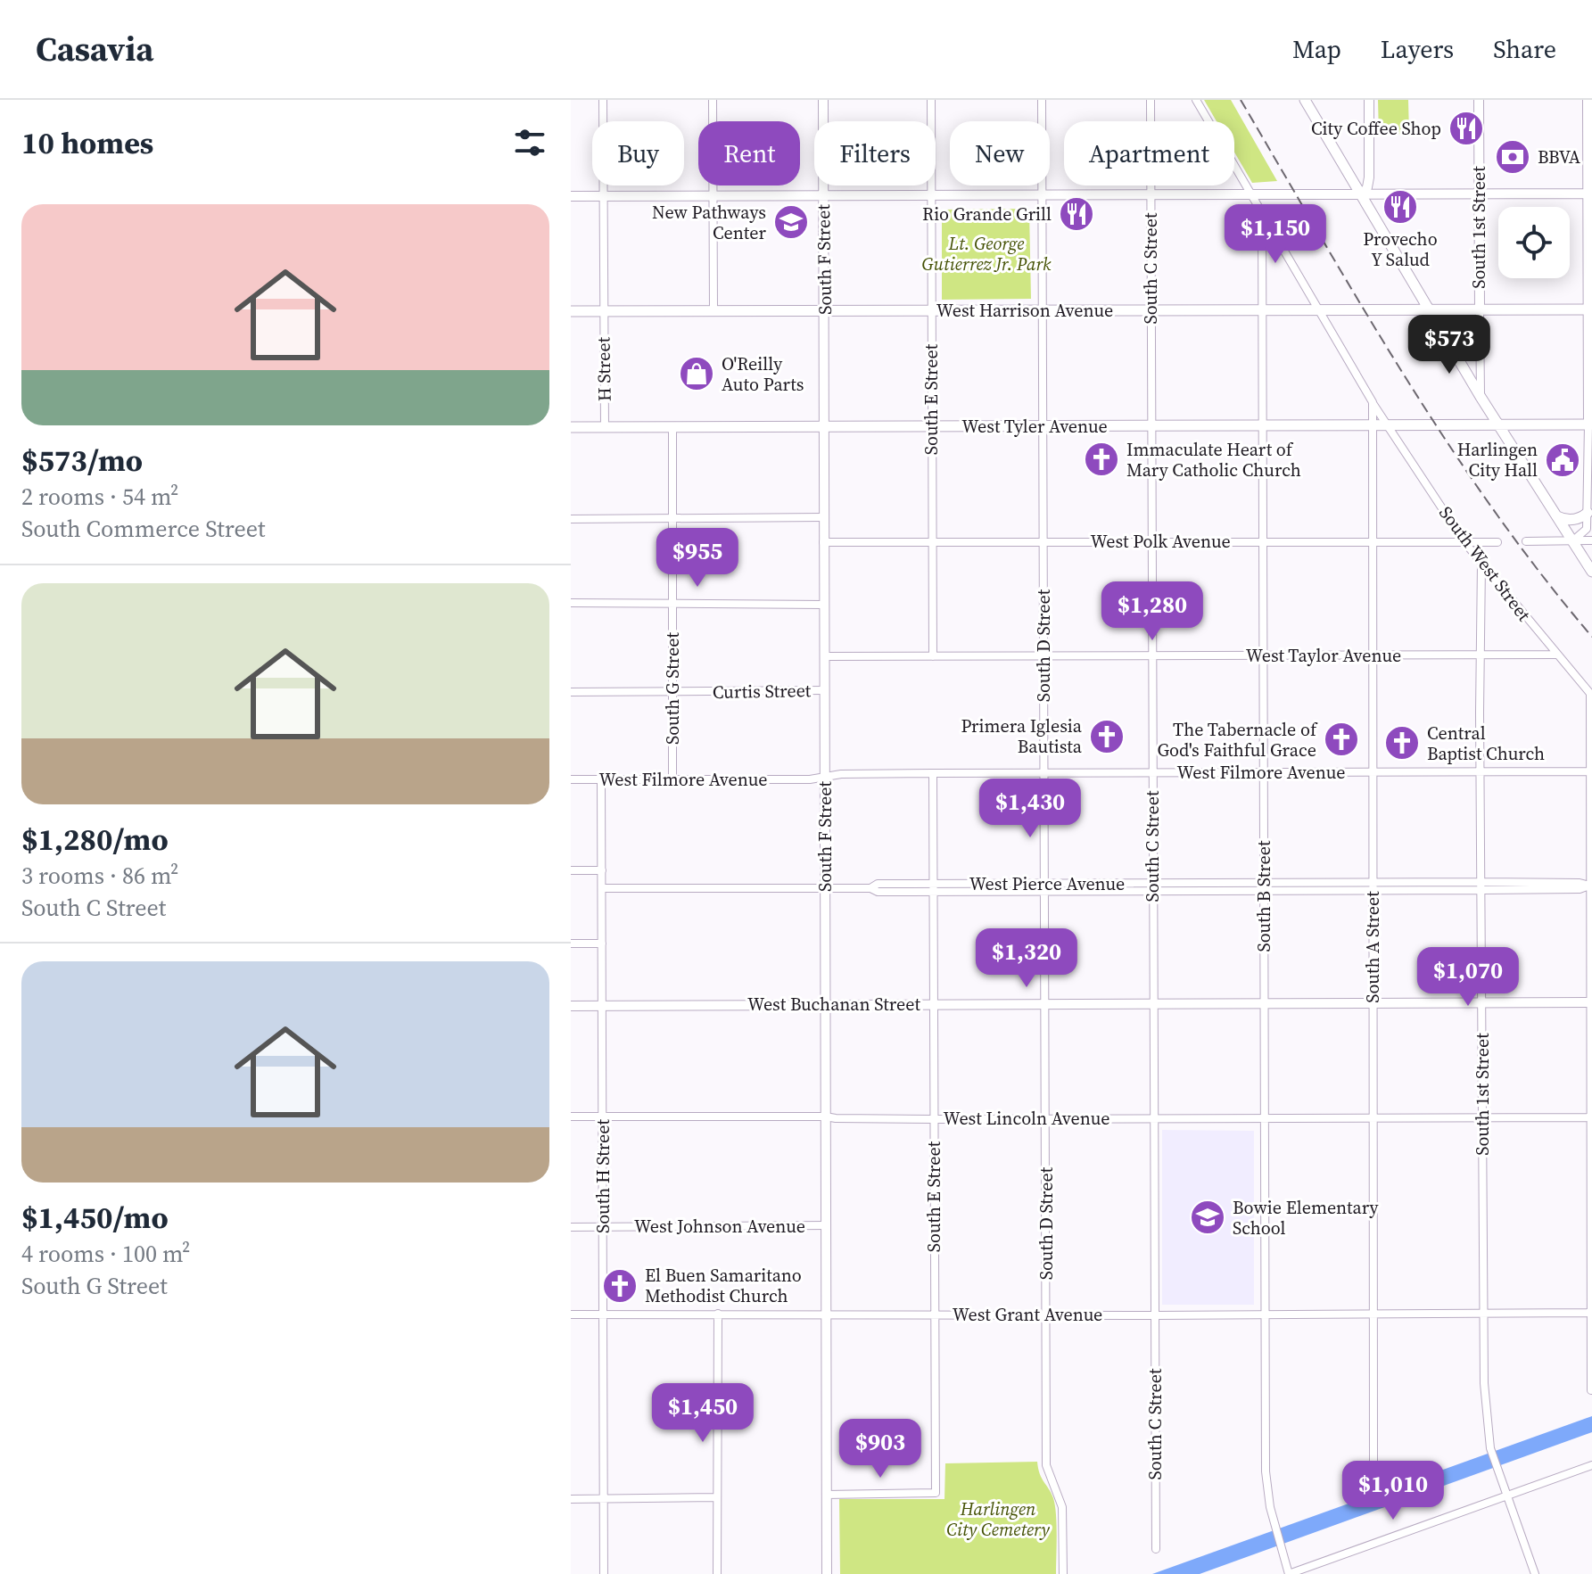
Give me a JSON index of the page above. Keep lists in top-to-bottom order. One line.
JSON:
{"streets":{"main road":["West Harrison Avenue","West Tyler Avenue"],"street":["South 1st Street","South F Street","South C Street","H Street","South E Street","West Polk Avenue","South West Street","South D Street","West Taylor Avenue","South G Street","Curtis Street","West Filmore Avenue","West Pierce Avenue","South B Street","South A Street","West Buchanan Street","West Lincoln Avenue","South H Street","West Johnson Avenue","West Grant Avenue"]},"crossings":[["South 1st Street","West Harrison Avenue"],["South 1st Street","South West Street"],["South 1st Street","West Taylor Avenue"],["South 1st Street","West Filmore Avenue"],["South 1st Street","West Pierce Avenue"],["South 1st Street","West Buchanan Street"],["South 1st Street","West Lincoln Avenue"],["South 1st Street","West Grant Avenue"],["South F Street","West Harrison Avenue"],["South F Street","South E Street"],["South F Street","West Tyler Avenue"],["South F Street","West Polk Avenue"],["South F Street","West Taylor Avenue"],["South F Street","Curtis Street"],["South F Street","West Filmore Avenue"],["South F Street","West Pierce Avenue"],["South F Street","West Buchanan Street"],["South F Street","West Lincoln Avenue"],["South F Street","West Johnson Avenue"],["South F Street","West Grant Avenue"],["South C Street","West Harrison Avenue"],["South C Street","West Tyler Avenue"],["South C Street","West Polk Avenue"],["South C Street","West Taylor Avenue"],["South C Street","West Filmore Avenue"],["South C Street","West Pierce Avenue"],["South C Street","West Buchanan Street"],["South C Street","West Lincoln Avenue"],["South C Street","West Grant Avenue"],["West Harrison Avenue","H Street"],["West Harrison Avenue","South E Street"],["West Harrison Avenue","South D Street"],["West Harrison Avenue","South B Street"],["H Street","West Tyler Avenue"],["South E Street","West Tyler Avenue"],["South E Street","West Polk Avenue"],["South E Street","West Taylor Avenue"],["South E Street","West Filmore Avenue"],["South E Street","West Pierce Avenue"],["South E Street","West Buchanan Street"],["South E Street","West Lincoln Avenue"],["South E Street","West Grant Avenue"],["West Tyler Avenue","South West Street"],["West Tyler Avenue","South D Street"],["West Tyler Avenue","South G Street"],["West Tyler Avenue","South B Street"],["West Tyler Avenue","South A Street"],["West Polk Avenue","South West Street"],["West Polk Avenue","South D Street"],["West Polk Avenue","South B Street"],["West Polk Avenue","South A Street"],["South West Street","West Taylor Avenue"],["South D Street","West Taylor Avenue"],["South D Street","West Filmore Avenue"],["South D Street","West Pierce Avenue"],["South D Street","West Buchanan Street"],["South D Street","West Lincoln Avenue"],["South D Street","West Grant Avenue"],["West Taylor Avenue","South B Street"],["West Taylor Avenue","South A Street"],["South G Street","Curtis Street"],["South G Street","West Filmore Avenue"],["West Filmore Avenue","South B Street"],["West Filmore Avenue","South A Street"],["West Filmore Avenue","South H Street"],["West Pierce Avenue","South B Street"],["West Pierce Avenue","South A Street"],["West Pierce Avenue","South H Street"],["South B Street","West Buchanan Street"],["South B Street","West Lincoln Avenue"],["South B Street","West Grant Avenue"],["South A Street","West Buchanan Street"],["South A Street","West Lincoln Avenue"],["South A Street","West Grant Avenue"],["West Buchanan Street","South H Street"],["West Lincoln Avenue","South H Street"],["South H Street","West Johnson Avenue"],["South H Street","West Grant Avenue"]],"parks":["Lt. George Gutierrez Jr. Park","Harlingen City Cemetery"],"places":{"restaurant":["City Coffee Shop","Provecho Y Salud","Rio Grande Grill"],"bank":["BBVA"],"school or university":["New Pathways Center","Bowie Elementary School"],"shop":["O'Reilly Auto Parts"],"church":["Immaculate Heart of Mary Catholic Church","Primera Iglesia Bautista","The Tabernacle of God's Faithful Grace","Central Baptist Church","El Buen Samaritano Methodist Church"],"public building":["Harlingen City Hall"]},"page":{"header":"Casavia","nav":["Map","Layers","Share"],"heading":"10 homes","chip":["Buy","Rent","Filters","New","Apartment"],"list":[{"name":"$573/mo","note":"2 rooms · 54 m² · South Commerce Street"},{"name":"$1,280/mo","note":"3 rooms · 86 m² · South C Street"},{"name":"$1,450/mo","note":"4 rooms · 100 m² · South G Street"}],"price":["$1,150","$573","$955","$1,280","$1,430","$1,320","$1,070","$1,450","$903","$1,010"]}}
